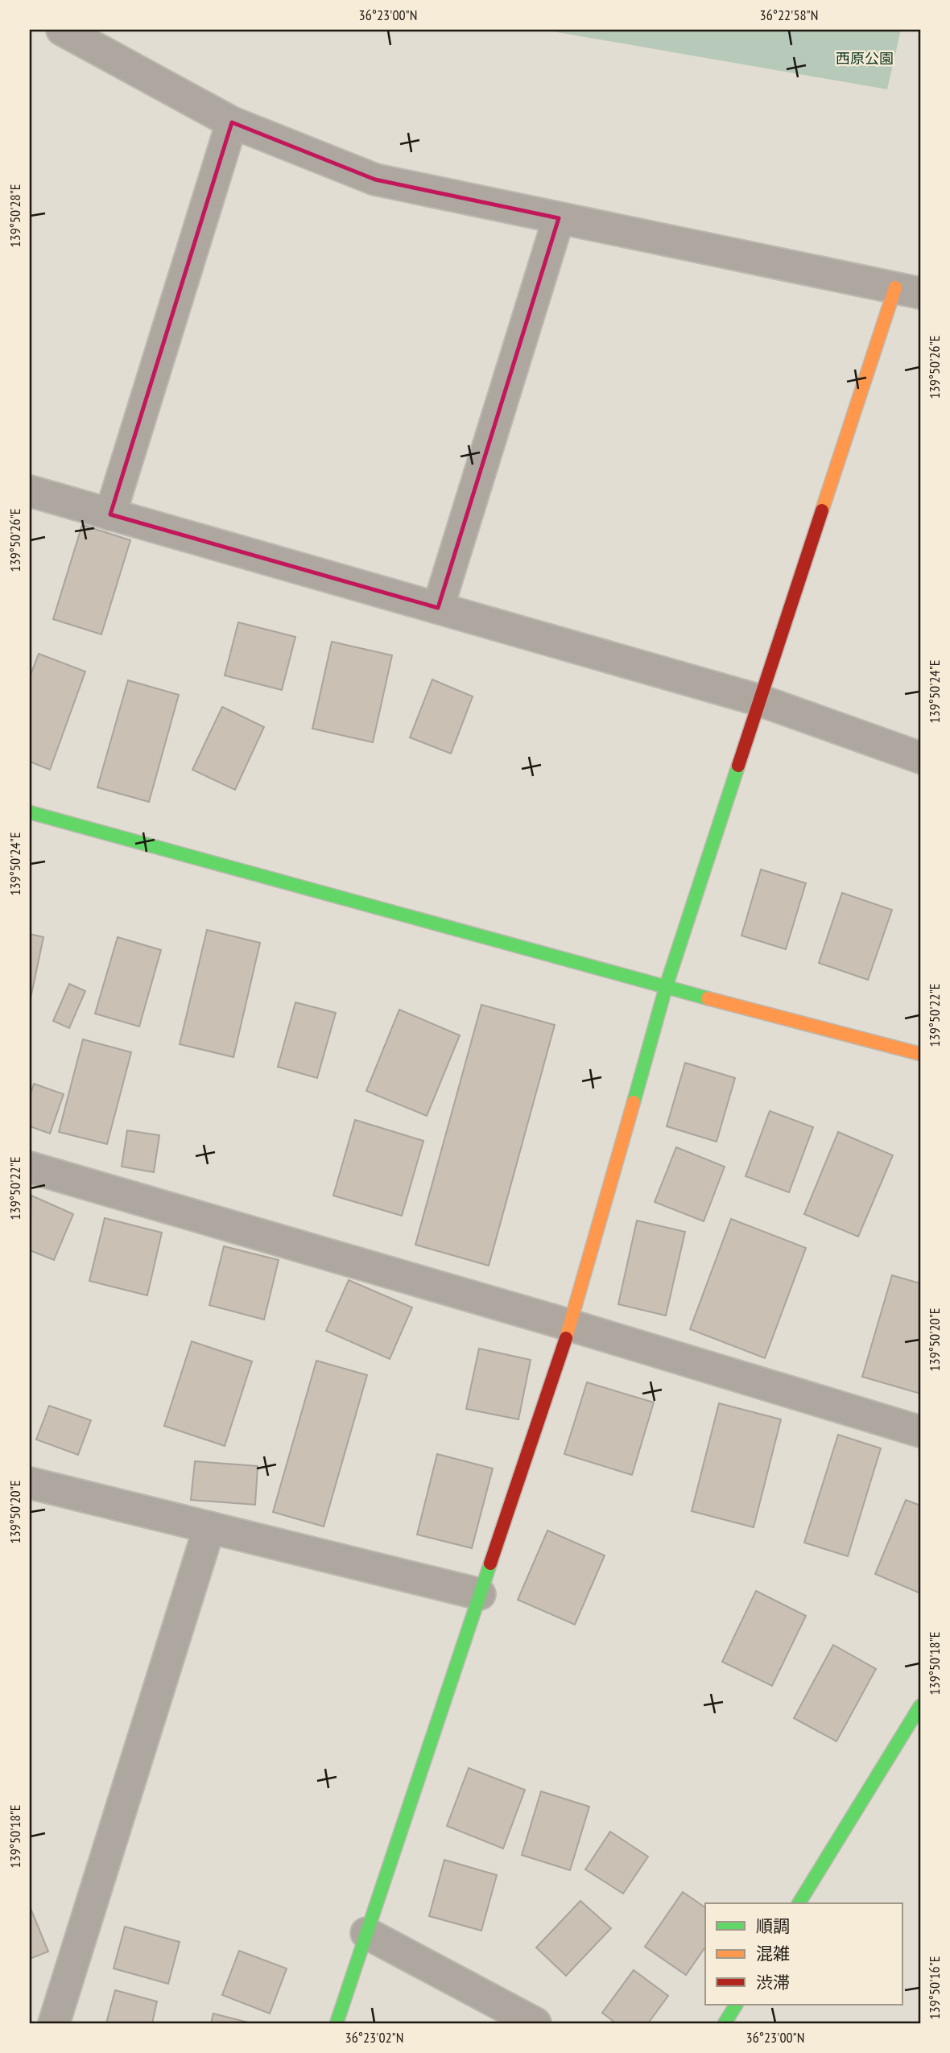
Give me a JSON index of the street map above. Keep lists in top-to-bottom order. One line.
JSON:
{"parks":["西原公園"],"legend":["順調","混雑","渋滞"],"coordinates":["36°23'00\"N","36°22'58\"N","139°50'28\"E","139°50'26\"E","139°50'24\"E","139°50'22\"E","139°50'20\"E","139°50'18\"E","139°50'16\"E","36°23'02\"N"]}
